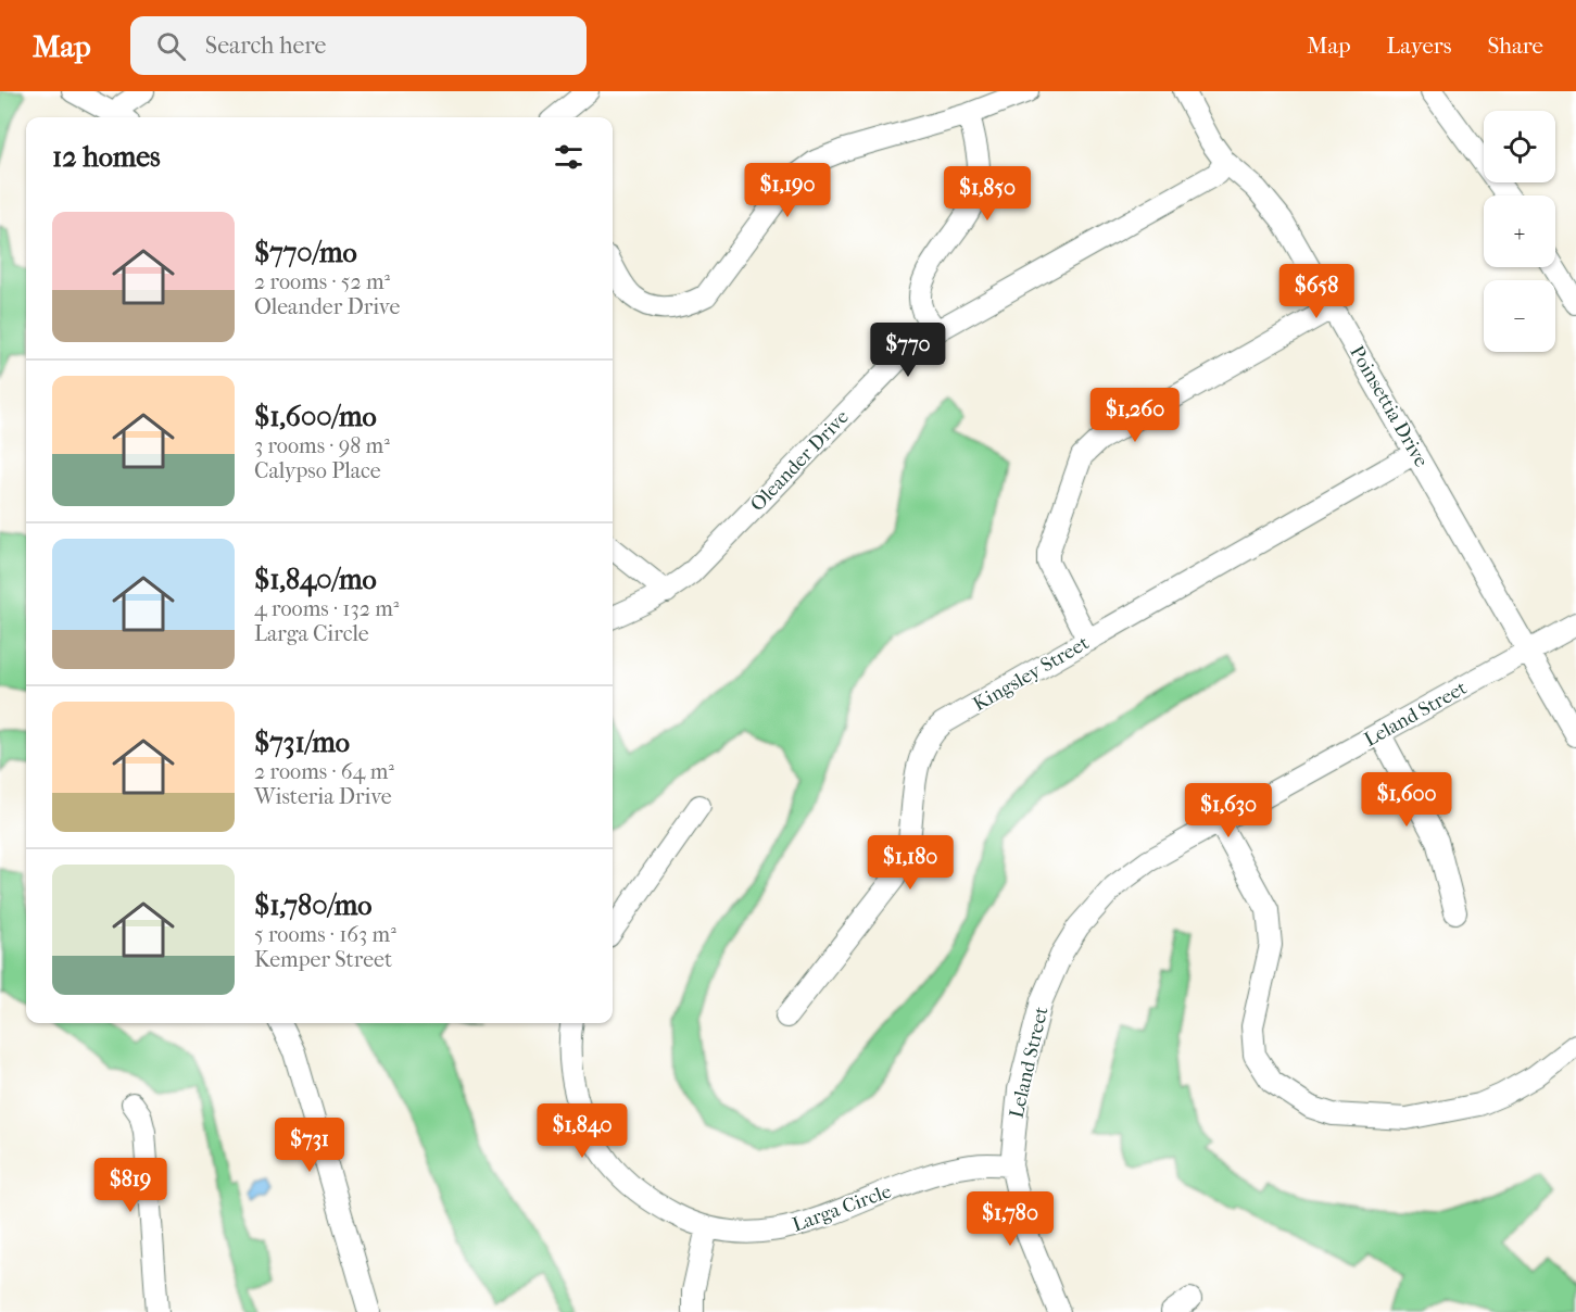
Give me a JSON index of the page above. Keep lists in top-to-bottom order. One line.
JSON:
{"streets":{"street":["Poinsettia Drive","Oleander Drive","Kingsley Street","Leland Street","Larga Circle"]},"crossings":[["Poinsettia Drive","Oleander Drive"],["Poinsettia Drive","Kingsley Street"],["Poinsettia Drive","Leland Street"],["Leland Street","Larga Circle"]],"page":{"header":"Map","search":"Search here","nav":["Map","Layers","Share"],"map_buttons":["+","−"],"heading":"12 homes","price":["$1,190","$1,850","$658","$770","$1,260","$1,600","$1,630","$1,180","$1,840","$731","$819","$1,780"],"list":[{"name":"$770/mo","note":"2 rooms · 52 m² · Oleander Drive"},{"name":"$1,600/mo","note":"3 rooms · 98 m² · Calypso Place"},{"name":"$1,840/mo","note":"4 rooms · 132 m² · Larga Circle"},{"name":"$731/mo","note":"2 rooms · 64 m² · Wisteria Drive"},{"name":"$1,780/mo","note":"5 rooms · 163 m² · Kemper Street"}]}}
